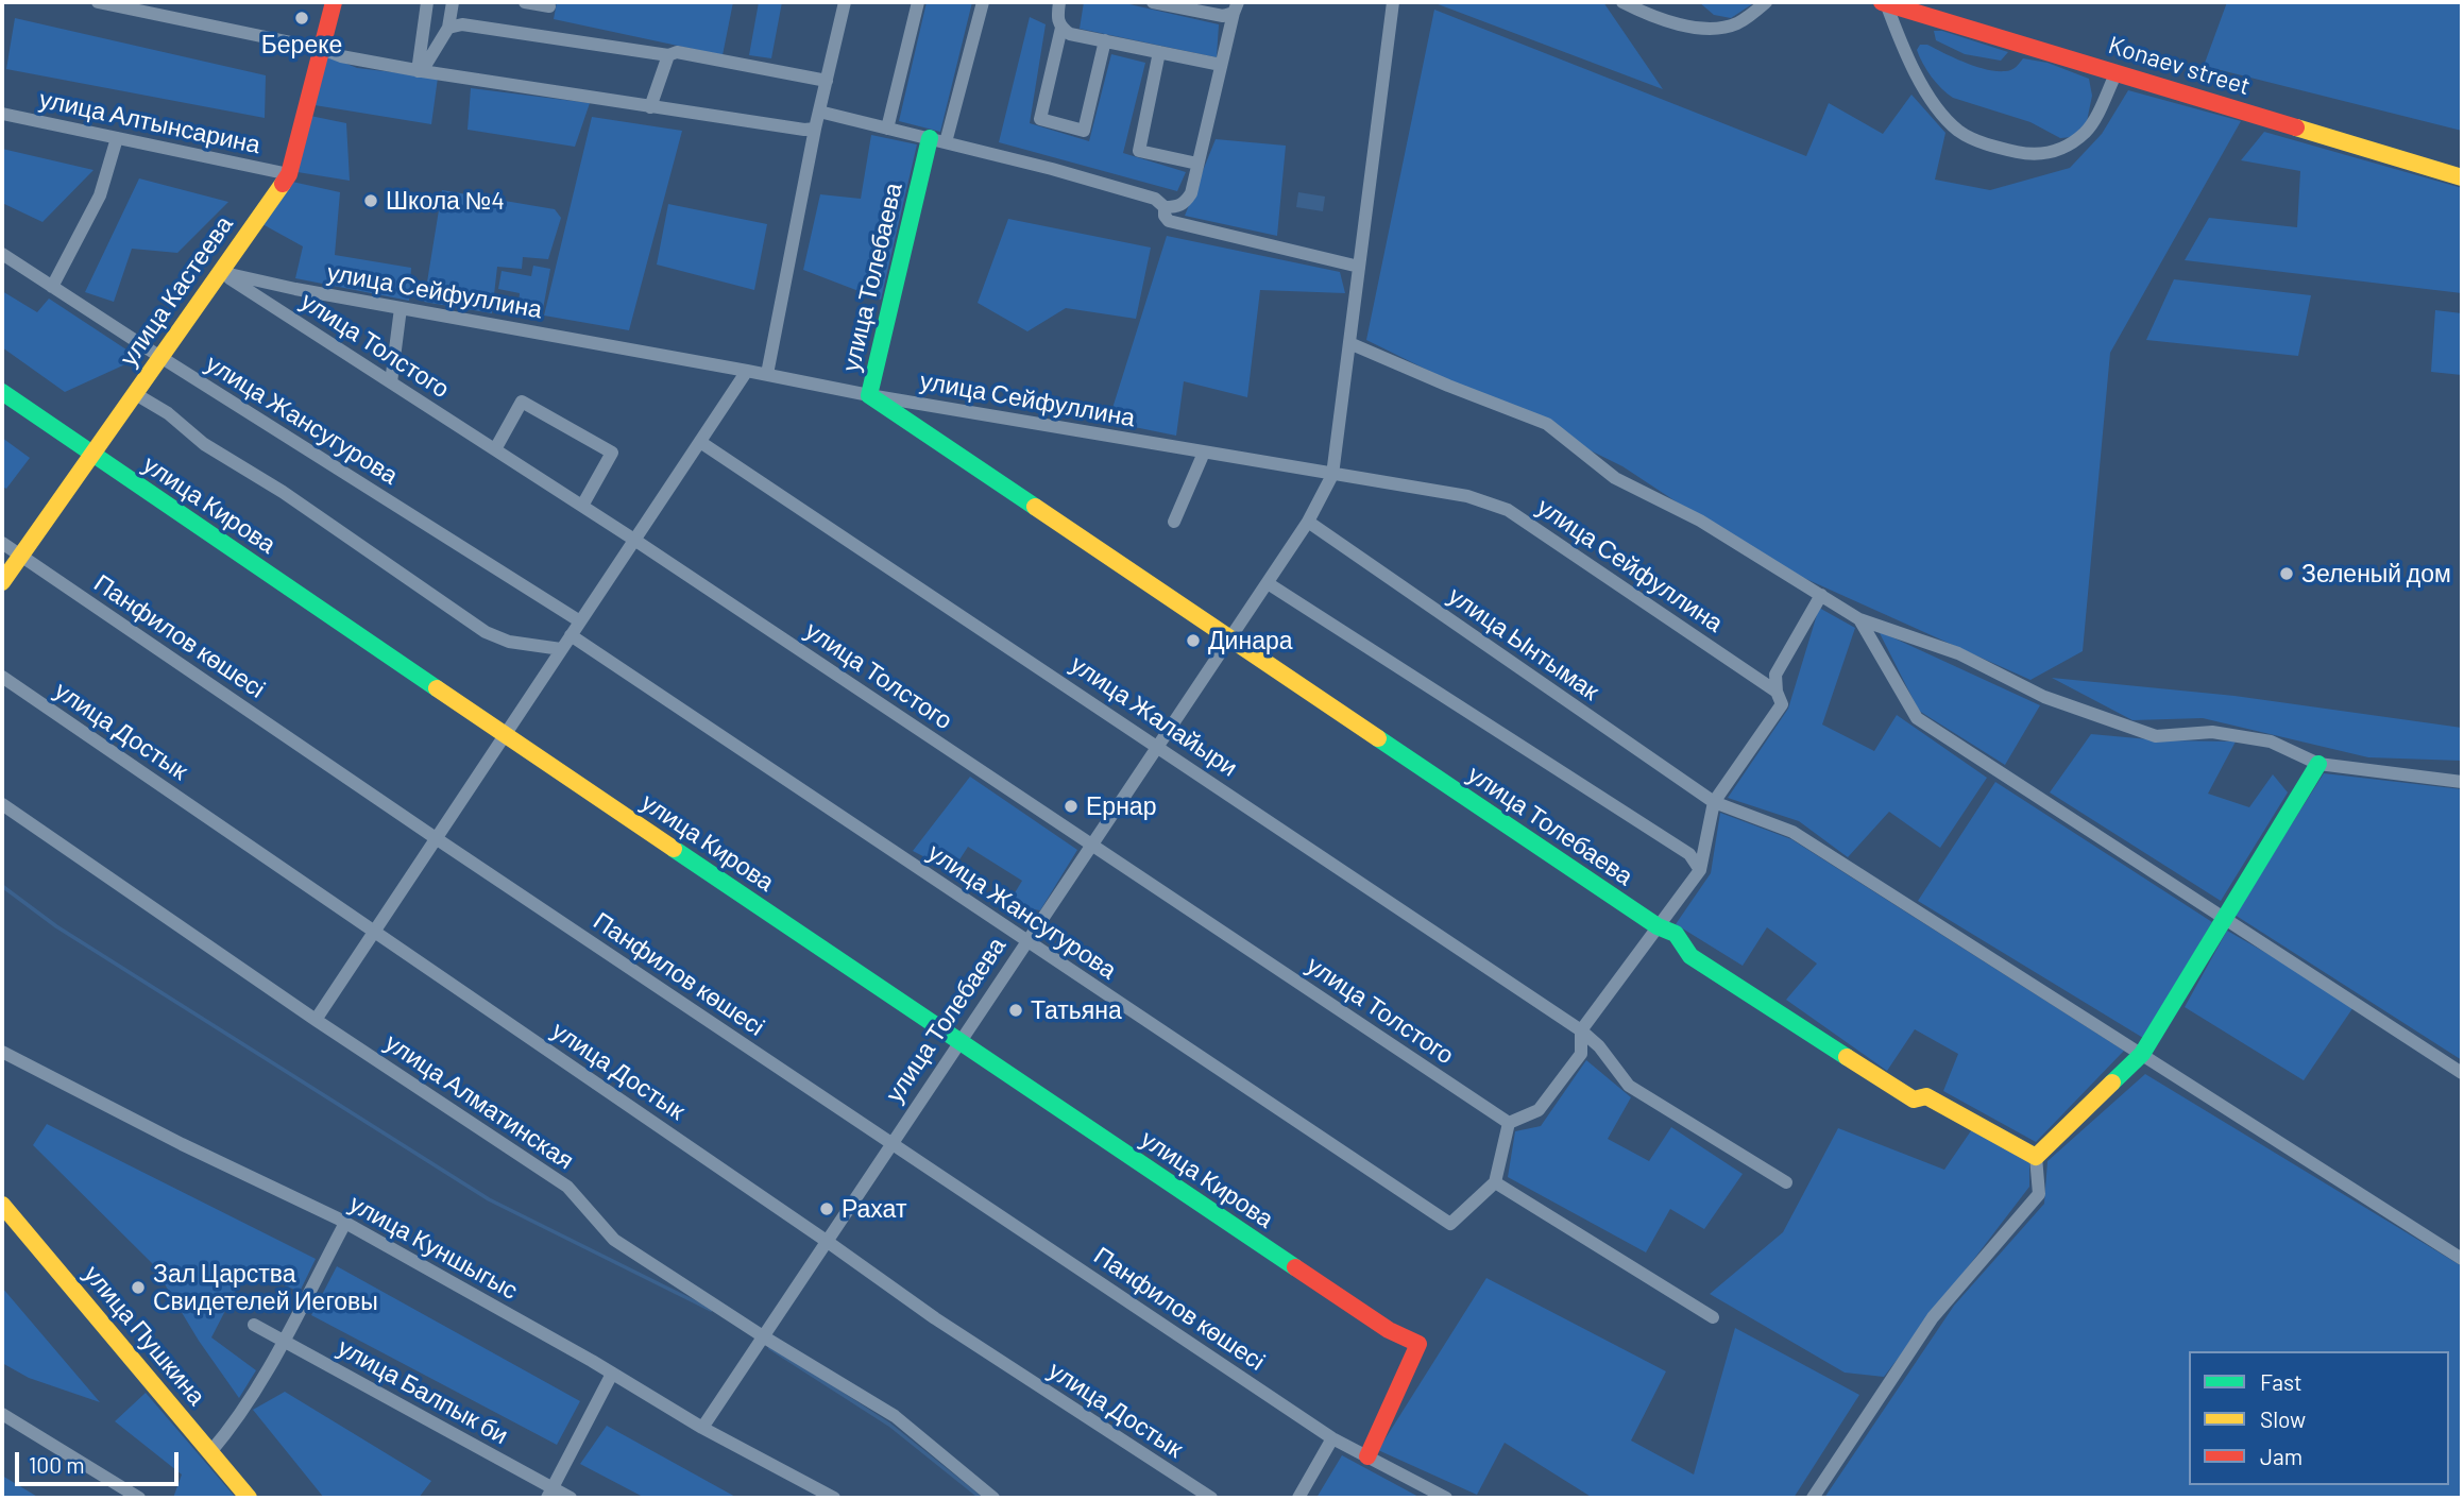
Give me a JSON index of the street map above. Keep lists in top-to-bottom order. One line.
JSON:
{"streets":{"street":["Konaev street","улица Алтынсарина","улица Толебаева","улица Кастеева","улица Сейфуллина","улица Толстого","улица Жансугурова","улица Кирова","Панфилов көшесі","улица Ынтымак","улица Жалайыри","улица Достык","улица Алматинская","улица Куншыгыс","улица Пушкина","улица Балпык би"]},"crossings":[["улица Алтынсарина","улица Кастеева"],["улица Толебаева","улица Сейфуллина"],["улица Толебаева","улица Толстого"],["улица Толебаева","улица Жансугурова"],["улица Толебаева","улица Кирова"],["улица Толебаева","Панфилов көшесі"],["улица Толебаева","улица Ынтымак"],["улица Толебаева","улица Жалайыри"],["улица Толебаева","улица Достык"],["улица Толебаева","улица Алматинская"],["улица Толебаева","улица Куншыгыс"],["улица Кастеева","улица Сейфуллина"],["улица Кастеева","улица Толстого"],["улица Кастеева","улица Жансугурова"],["улица Кастеева","улица Кирова"],["улица Кастеева","Панфилов көшесі"],["улица Сейфуллина","улица Толстого"],["улица Кирова","Панфилов көшесі"]],"places":["Береке","Школа №4","Зеленый дом","Динара","Ернар","Татьяна","Рахат","Зал Царства Свидетелей Иеговы"],"legend":["Fast","Slow","Jam"],"scale_bar":"100 m"}
